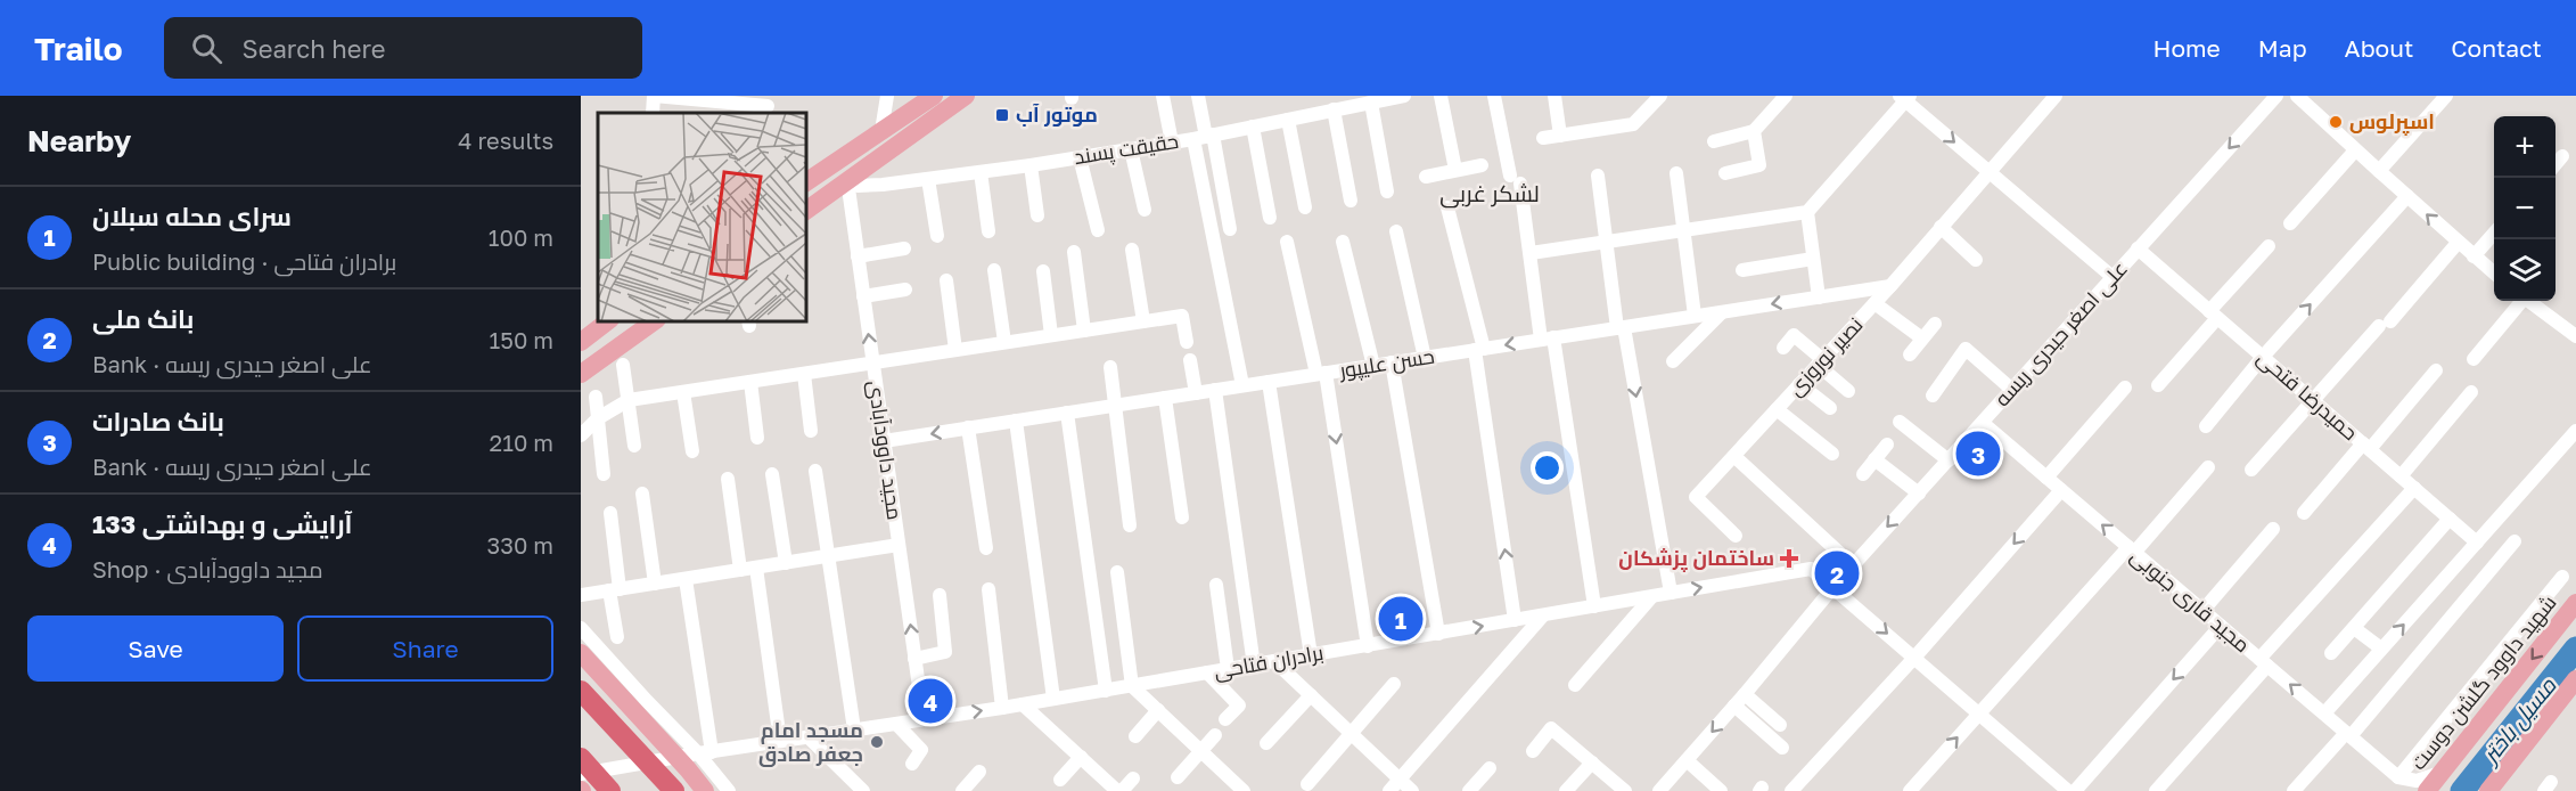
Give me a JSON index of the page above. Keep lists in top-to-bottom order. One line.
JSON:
{"streets":{"main road":["شهید داوود گلشن دوست"],"street":["حقیقت پسند","علی اصغر حیدری ریسه","نصیر نوروزی","حسن علیپور","حمیدرضا فتحی","مجید داوودآبادی","مجید قاری جنوبی","برادران فتاحی"]},"crossings":[["حقیقت پسند","مجید داوودآبادی"],["علی اصغر حیدری ریسه","حمیدرضا فتحی"],["علی اصغر حیدری ریسه","مجید قاری جنوبی"],["علی اصغر حیدری ریسه","برادران فتاحی"],["نصیر نوروزی","حسن علیپور"],["حسن علیپور","مجید داوودآبادی"],["مجید داوودآبادی","برادران فتاحی"]],"districts":["لشکر غربی"],"water":["مسیل باختر"],"places":{"transit":["موتور آب"],"other":["اسپرلوس","مسجد امام جعفر صادق"],"health":["ساختمان پزشکان"]},"page":{"header":"Trailo","search":"Search here","nav":["Home","Map","About","Contact"],"heading":["Nearby","4 results"],"map_buttons":["+","−"],"list":[{"mark":"1","name":"سرای محله سبلان","note":"Public building · برادران فتاحی","value":"100 m"},{"mark":"2","name":"بانک ملی","note":"Bank · علی اصغر حیدری ریسه","value":"150 m"},{"mark":"3","name":"بانک صادرات","note":"Bank · علی اصغر حیدری ریسه","value":"210 m"},{"mark":"4","name":"آرایشی و بهداشتی 133","note":"Shop · مجید داوودآبادی","value":"330 m"}],"pins":["3","2","1","4"],"buttons":["Save","Share"]}}
